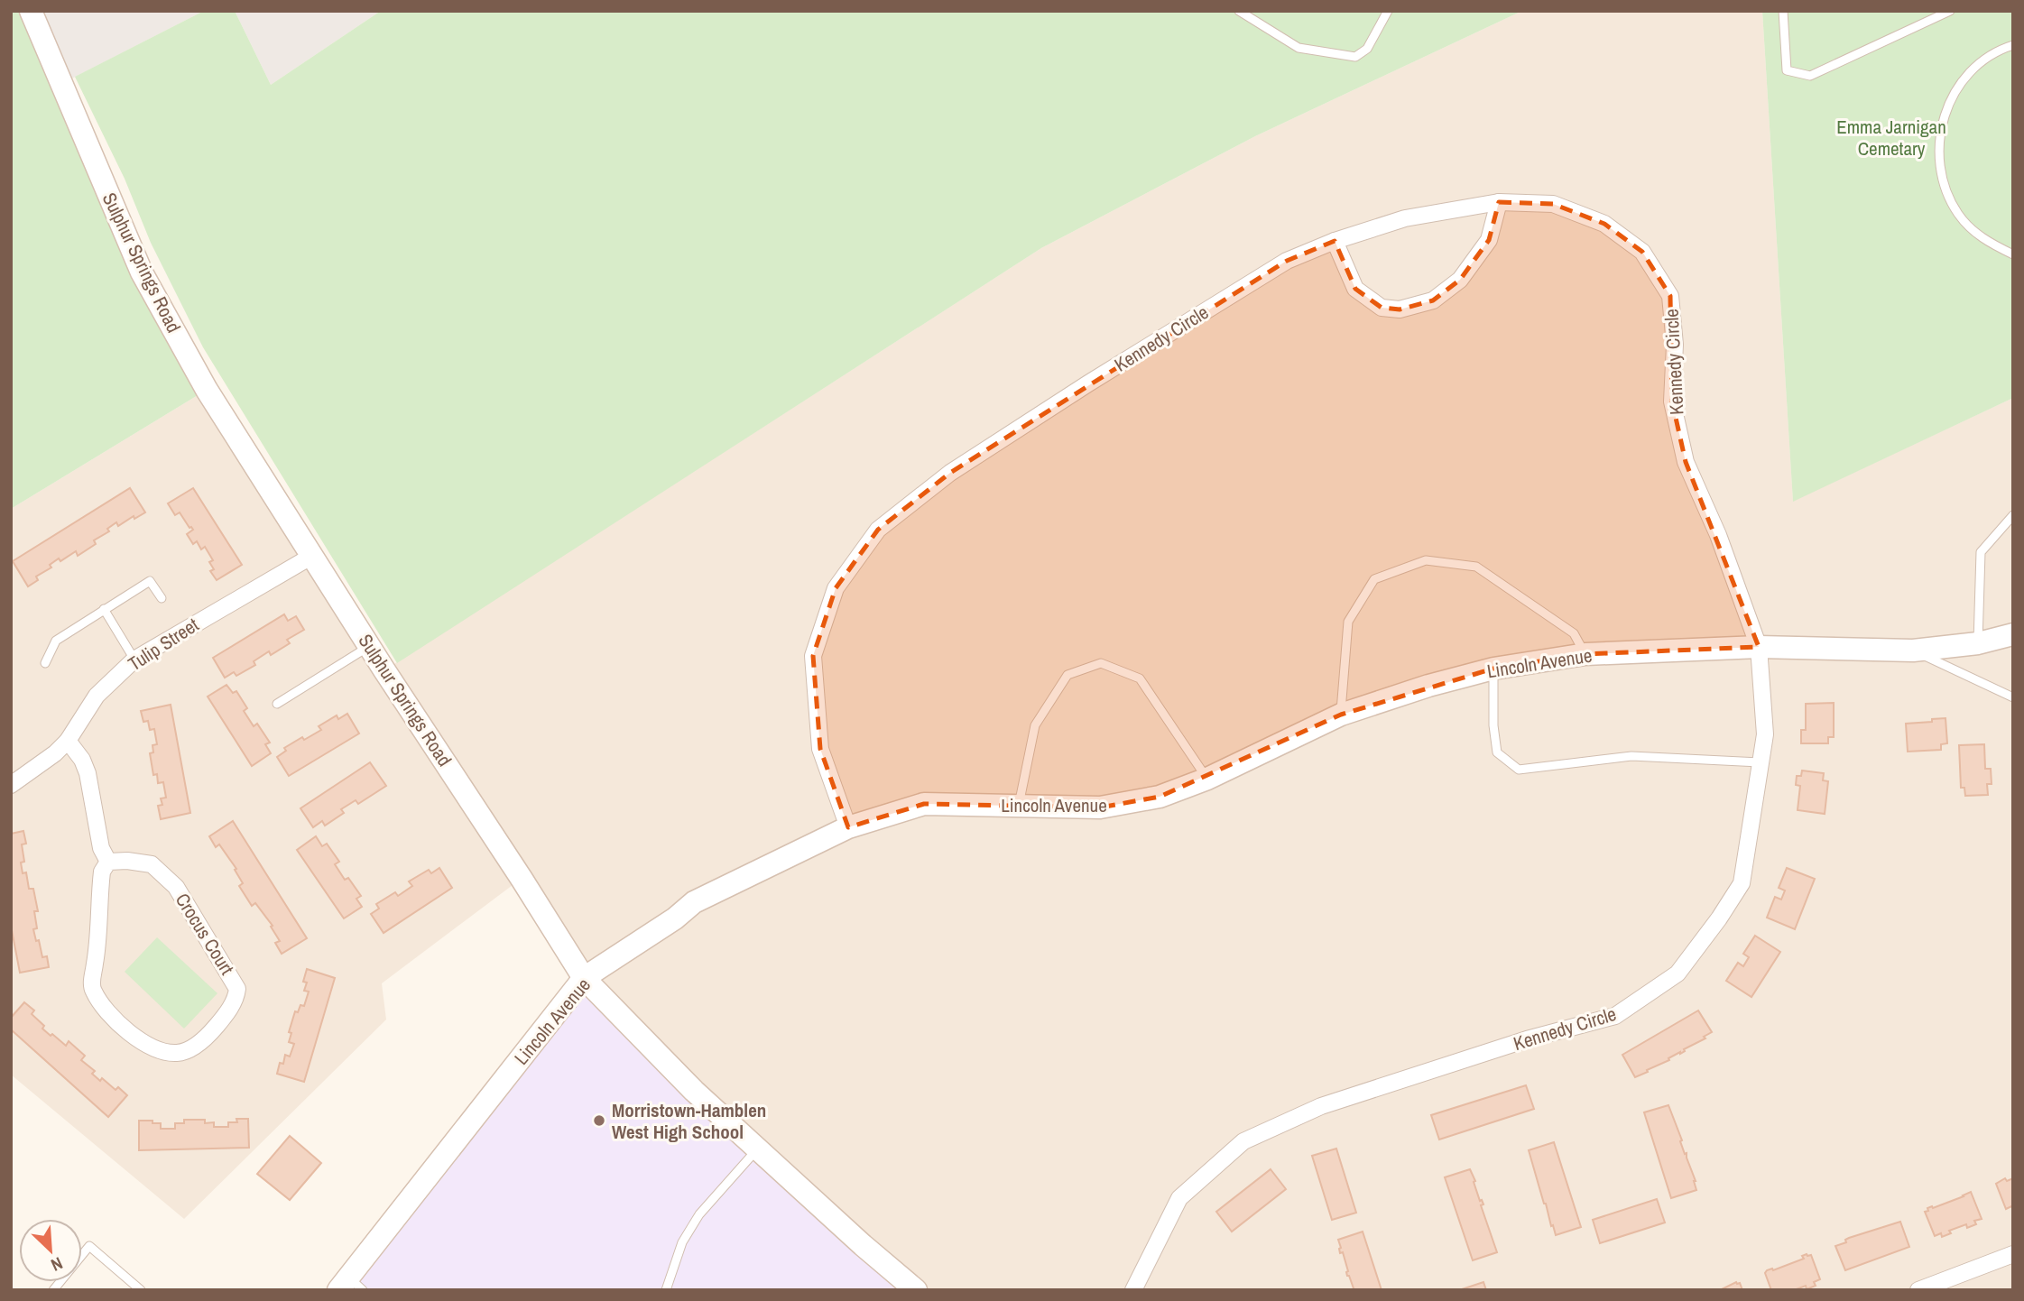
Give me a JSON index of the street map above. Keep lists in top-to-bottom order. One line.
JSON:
{"streets":{"street":["Sulphur Springs Road","Kennedy Circle","Tulip Street","Lincoln Avenue","Crocus Court"]},"crossings":[["Sulphur Springs Road","Tulip Street"],["Sulphur Springs Road","Lincoln Avenue"],["Kennedy Circle","Lincoln Avenue"]],"parks":["Emma Jarnigan Cemetary"],"places":["Morristown-Hamblen West High School"],"north":"bottom right"}
